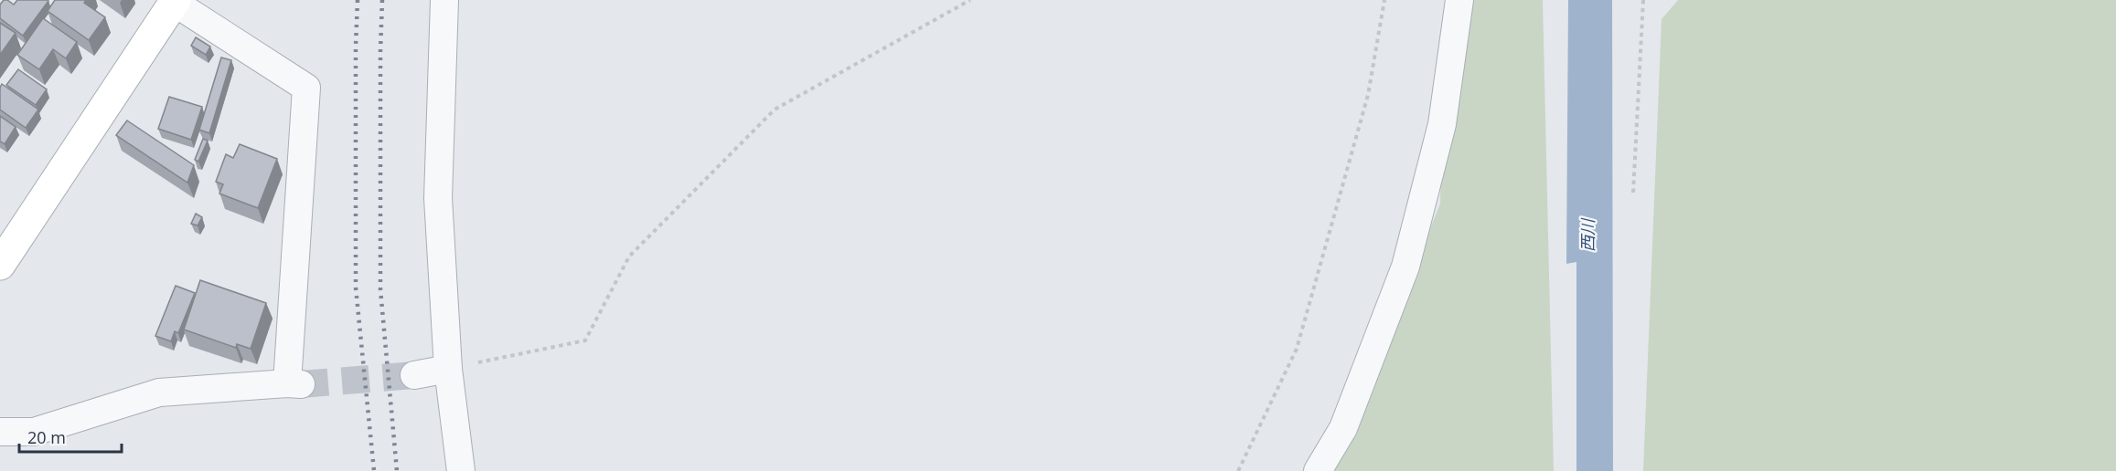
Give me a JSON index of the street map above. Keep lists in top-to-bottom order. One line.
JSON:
{"water":["西川"],"scale_bar":"20 m"}
